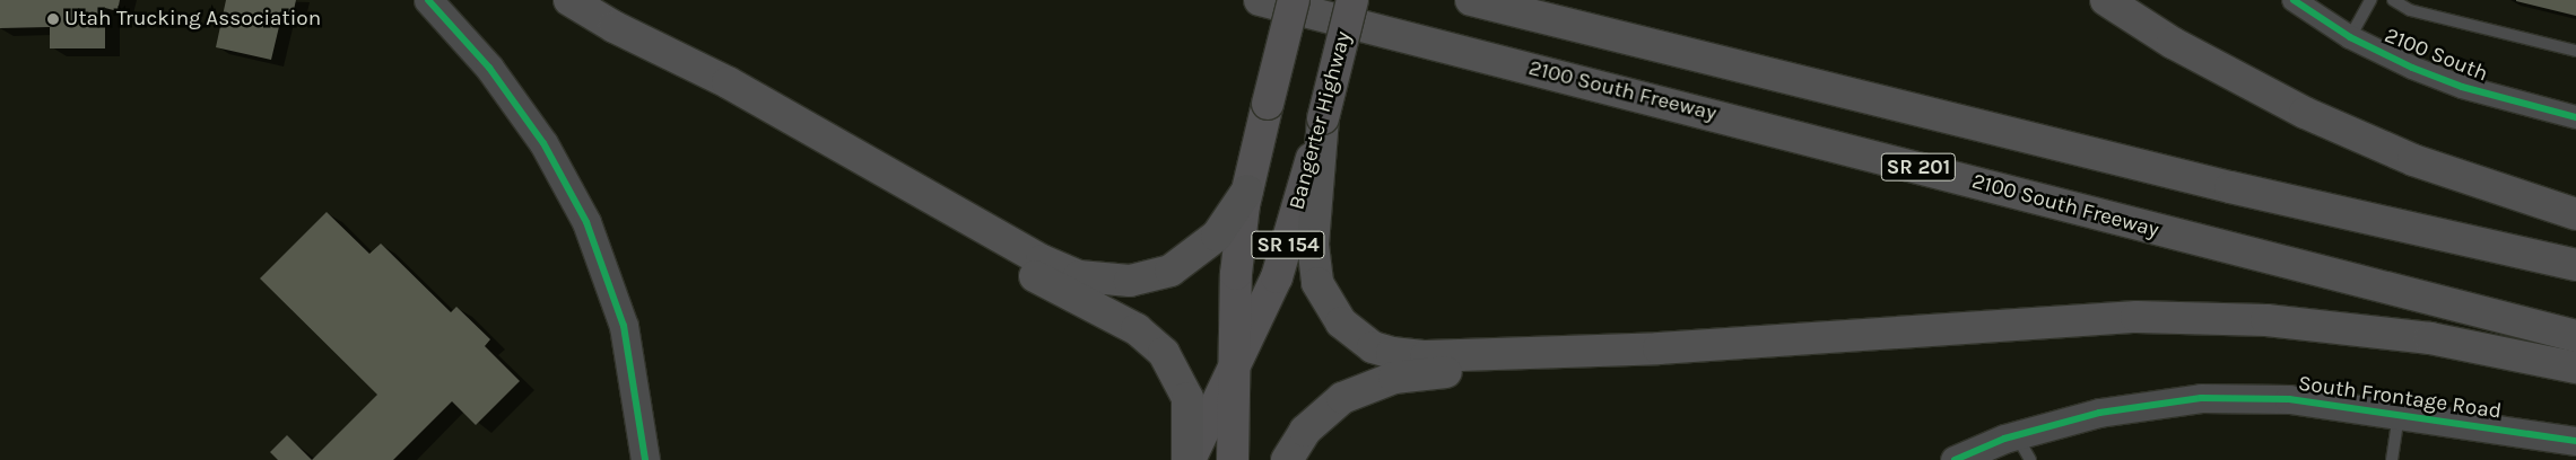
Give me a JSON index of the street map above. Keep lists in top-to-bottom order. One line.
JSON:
{"streets":{"highway":["2100 South Freeway","Bangerter Highway","SR 201","SR 154"],"street":["2100 South","South Frontage Road"]},"places":["Utah Trucking Association"]}
